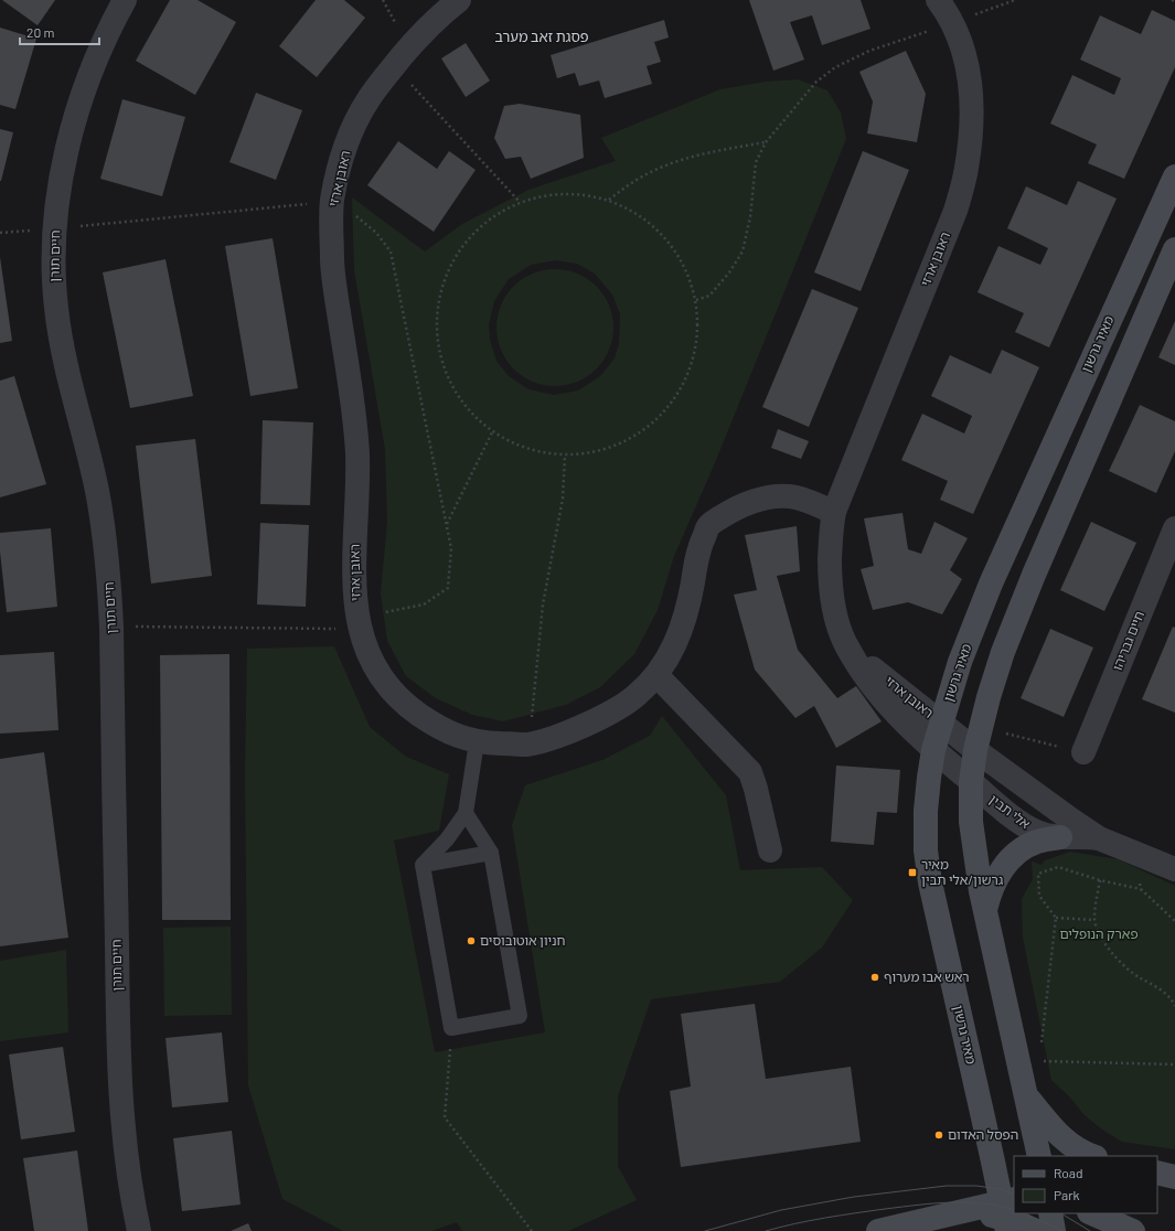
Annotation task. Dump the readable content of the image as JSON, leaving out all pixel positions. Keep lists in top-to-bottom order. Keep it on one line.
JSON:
{"streets":{"street":["ראובן ארזי","חיים תורן","מאיר גרשון","חיים גבריהו","אלי תבין"]},"crossings":[["ראובן ארזי","מאיר גרשון"],["ראובן ארזי","אלי תבין"],["מאיר גרשון","אלי תבין"]],"districts":["פסגת זאב מערב"],"parks":["פארק הנופלים"],"places":{"transit":["מאיר גרשון/אלי תבין"],"other":["חניון אוטובוסים","ראש אבו מערוף","הפסל האדום"]},"legend":["Road","Park"],"scale_bar":"20 m"}
